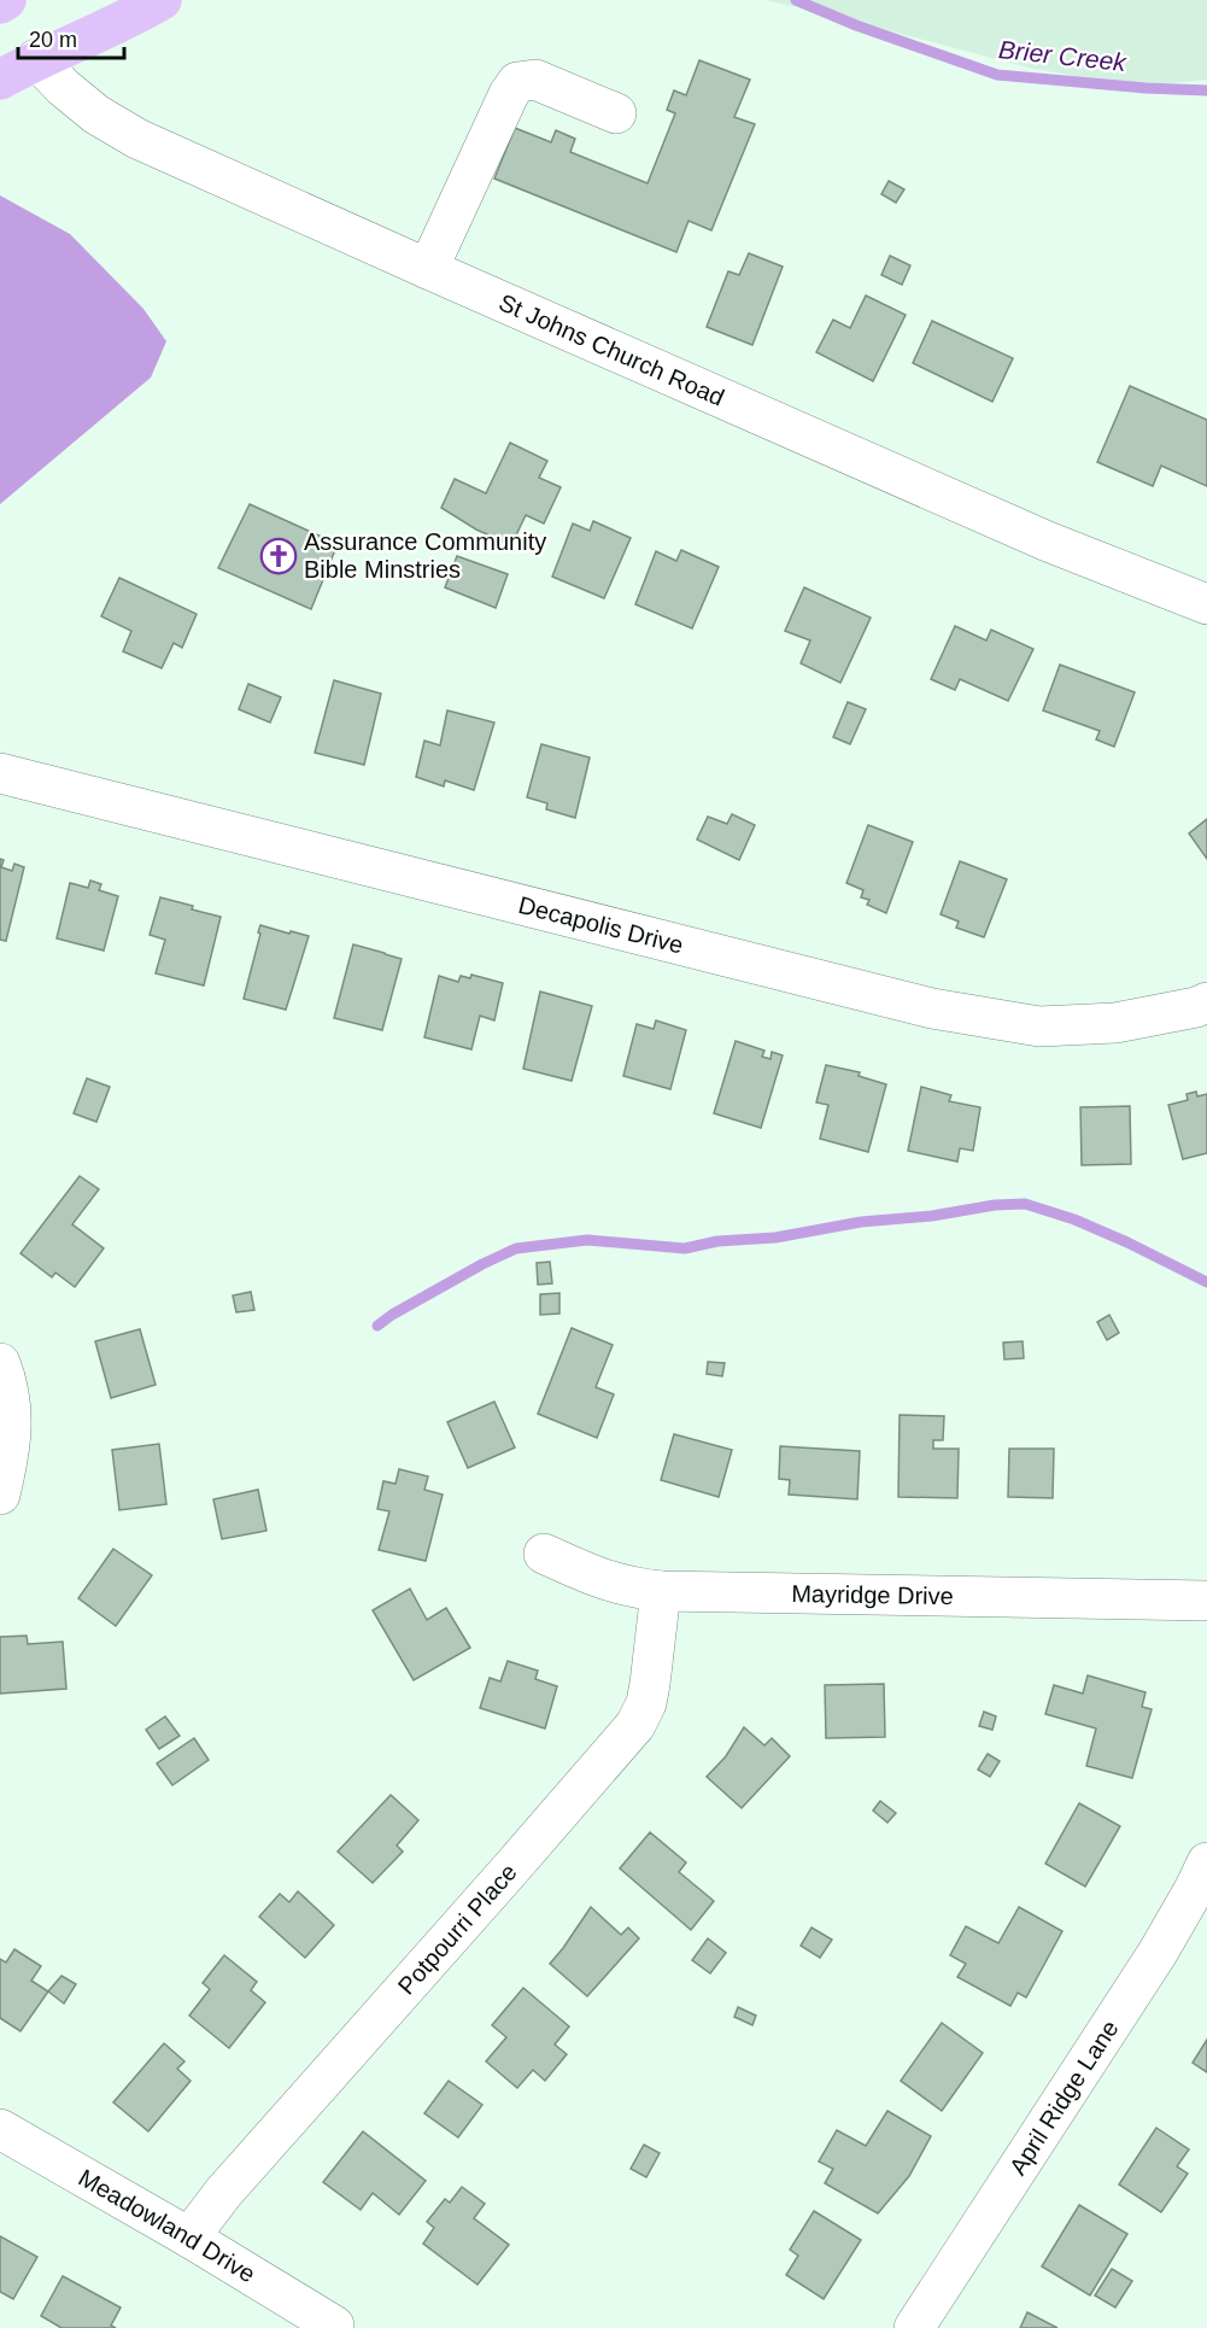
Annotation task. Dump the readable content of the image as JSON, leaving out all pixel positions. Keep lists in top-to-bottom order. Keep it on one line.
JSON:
{"streets":{"street":["St Johns Church Road","Decapolis Drive","Mayridge Drive","Potpourri Place","April Ridge Lane","Meadowland Drive"]},"crossings":[["Mayridge Drive","Potpourri Place"],["Potpourri Place","Meadowland Drive"]],"water":["Brier Creek"],"places":{"church":["Assurance Community Bible Minstries"]},"scale_bar":"20 m"}
